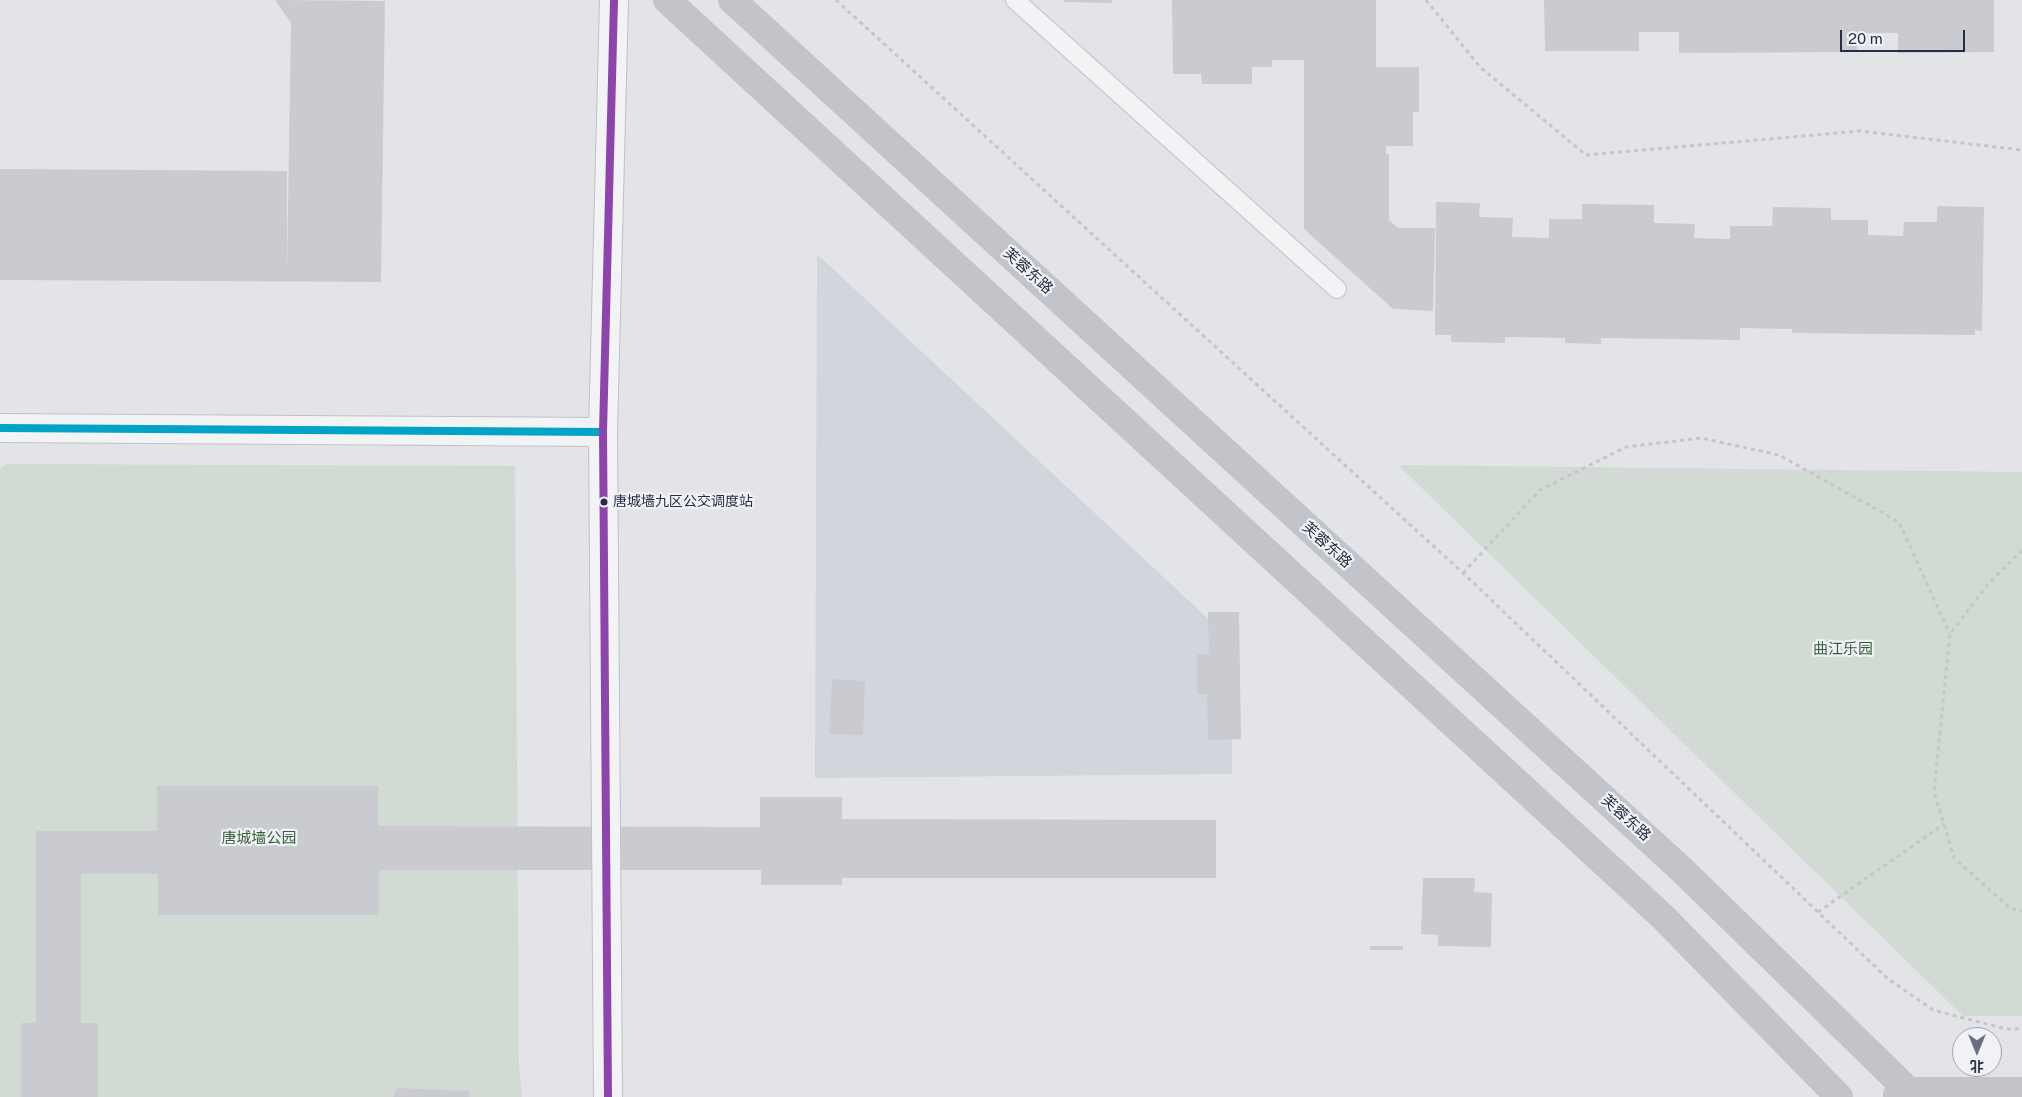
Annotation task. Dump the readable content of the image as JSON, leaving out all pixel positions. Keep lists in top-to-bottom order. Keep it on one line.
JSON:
{"streets":{"main road":["芙蓉东路"]},"parks":["曲江乐园","唐城墙公园"],"places":["唐城墙九区公交调度站"],"scale_bar":"20 m","north":"bottom"}
